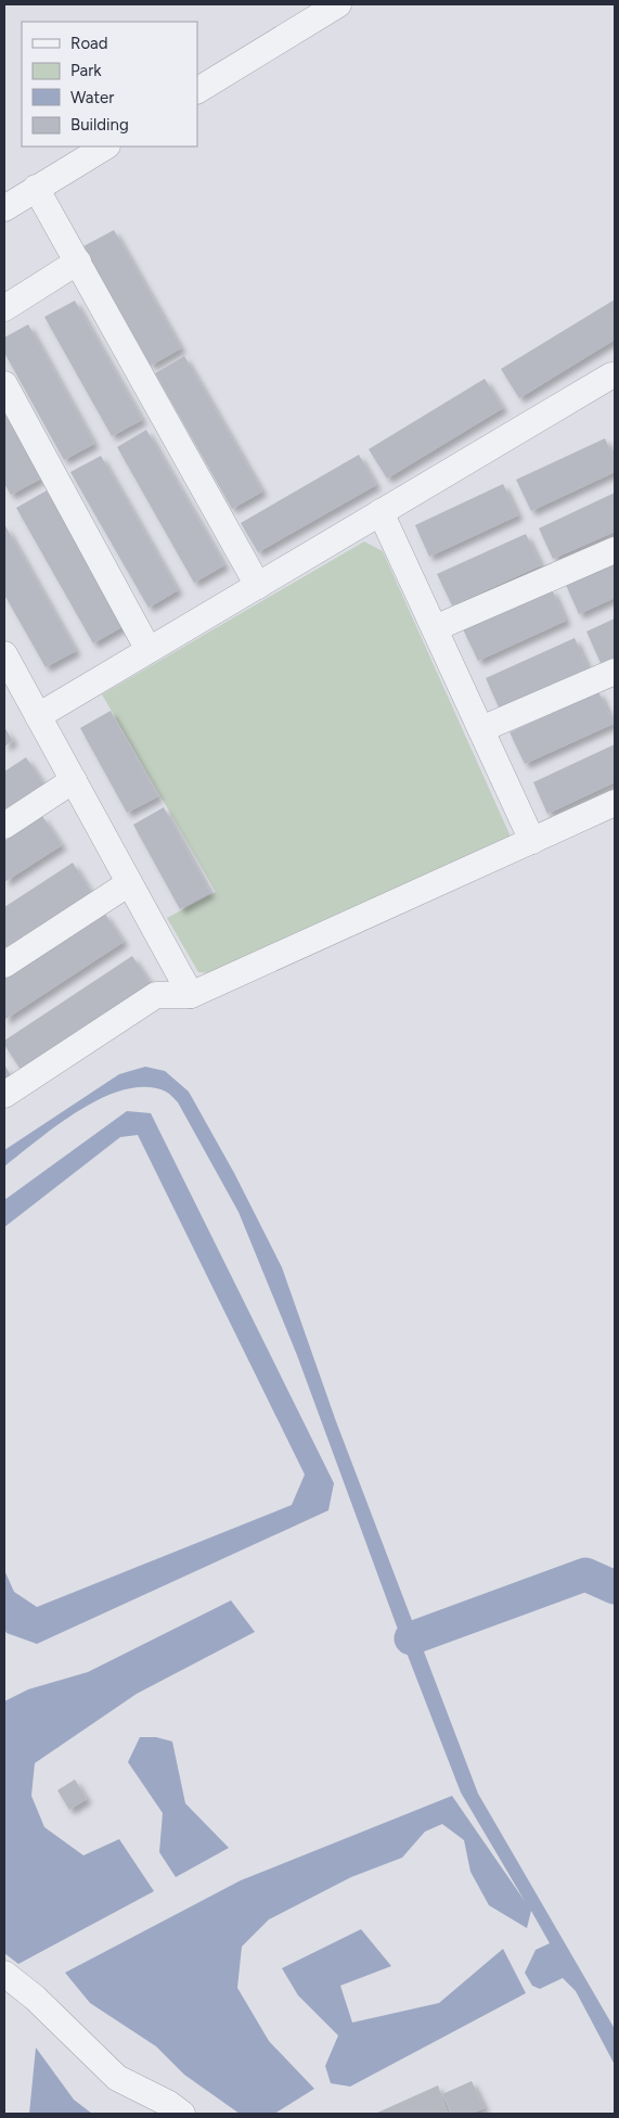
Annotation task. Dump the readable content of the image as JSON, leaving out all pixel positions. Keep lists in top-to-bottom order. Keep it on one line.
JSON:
{"legend":["Road","Park","Water","Building"]}
